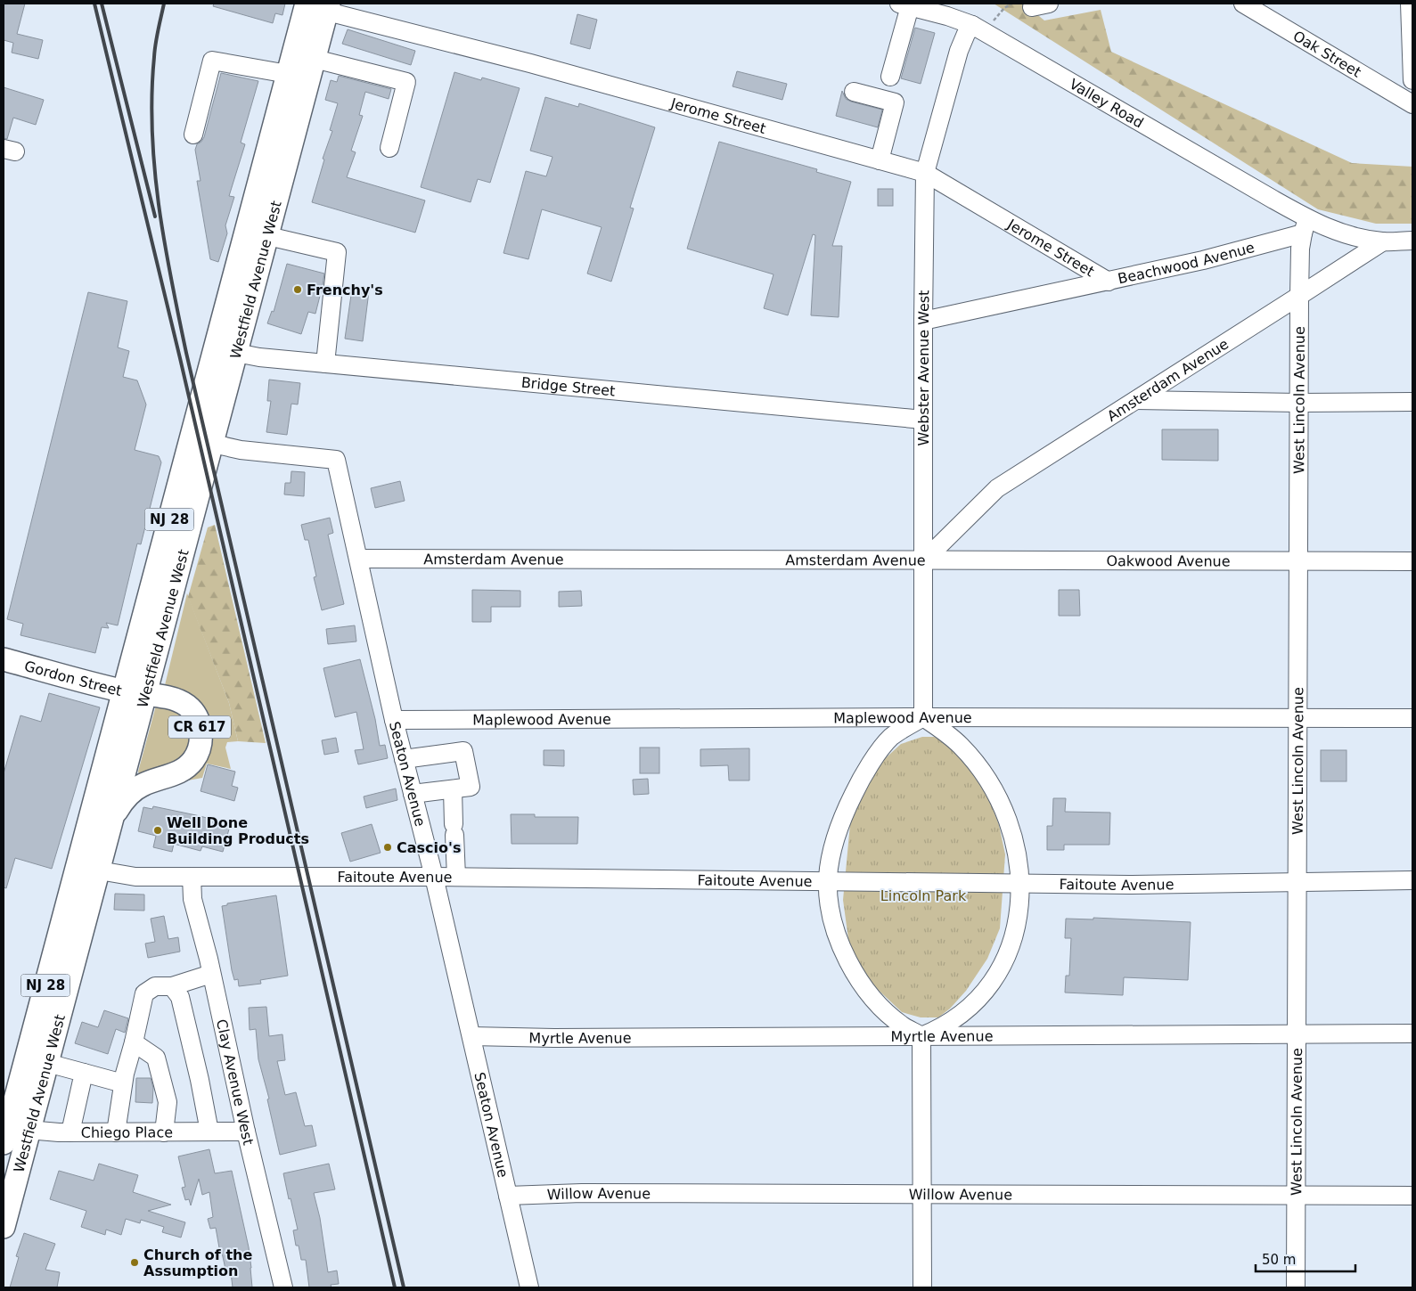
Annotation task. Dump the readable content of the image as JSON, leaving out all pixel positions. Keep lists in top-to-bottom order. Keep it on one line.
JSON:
{"streets":{"main road":["Westfield Avenue West","NJ 28","Gordon Street","CR 617"],"street":["Oak Street","Valley Road","Jerome Street","Beachwood Avenue","Webster Avenue West","Amsterdam Avenue","Bridge Street","West Lincoln Avenue","Oakwood Avenue","Maplewood Avenue","Seaton Avenue","Faitoute Avenue","Myrtle Avenue","Clay Avenue West","Chiego Place","Willow Avenue"]},"crossings":[["Valley Road","Beachwood Avenue"],["Valley Road","Webster Avenue West"],["Valley Road","West Lincoln Avenue"],["Jerome Street","Beachwood Avenue"],["Jerome Street","Westfield Avenue West"],["Jerome Street","Webster Avenue West"],["Beachwood Avenue","Webster Avenue West"],["Beachwood Avenue","West Lincoln Avenue"],["Westfield Avenue West","Bridge Street"],["Westfield Avenue West","Gordon Street"],["Westfield Avenue West","CR 617"],["Westfield Avenue West","Seaton Avenue"],["Westfield Avenue West","Faitoute Avenue"],["Westfield Avenue West","Chiego Place"],["Webster Avenue West","Amsterdam Avenue"],["Webster Avenue West","Bridge Street"],["Webster Avenue West","Oakwood Avenue"],["Webster Avenue West","Maplewood Avenue"],["Amsterdam Avenue","West Lincoln Avenue"],["Amsterdam Avenue","Oakwood Avenue"],["Amsterdam Avenue","Seaton Avenue"],["West Lincoln Avenue","Oakwood Avenue"],["West Lincoln Avenue","Maplewood Avenue"],["West Lincoln Avenue","Faitoute Avenue"],["West Lincoln Avenue","Myrtle Avenue"],["West Lincoln Avenue","Willow Avenue"],["Gordon Street","CR 617"],["Maplewood Avenue","Seaton Avenue"],["Seaton Avenue","Faitoute Avenue"],["Seaton Avenue","Myrtle Avenue"],["Seaton Avenue","Willow Avenue"],["Faitoute Avenue","Clay Avenue West"],["Clay Avenue West","Chiego Place"]],"parks":["Lincoln Park"],"places":["Frenchy's","Well Done Building Products","Cascio's","Church of the Assumption"],"scale_bar":"50 m"}
